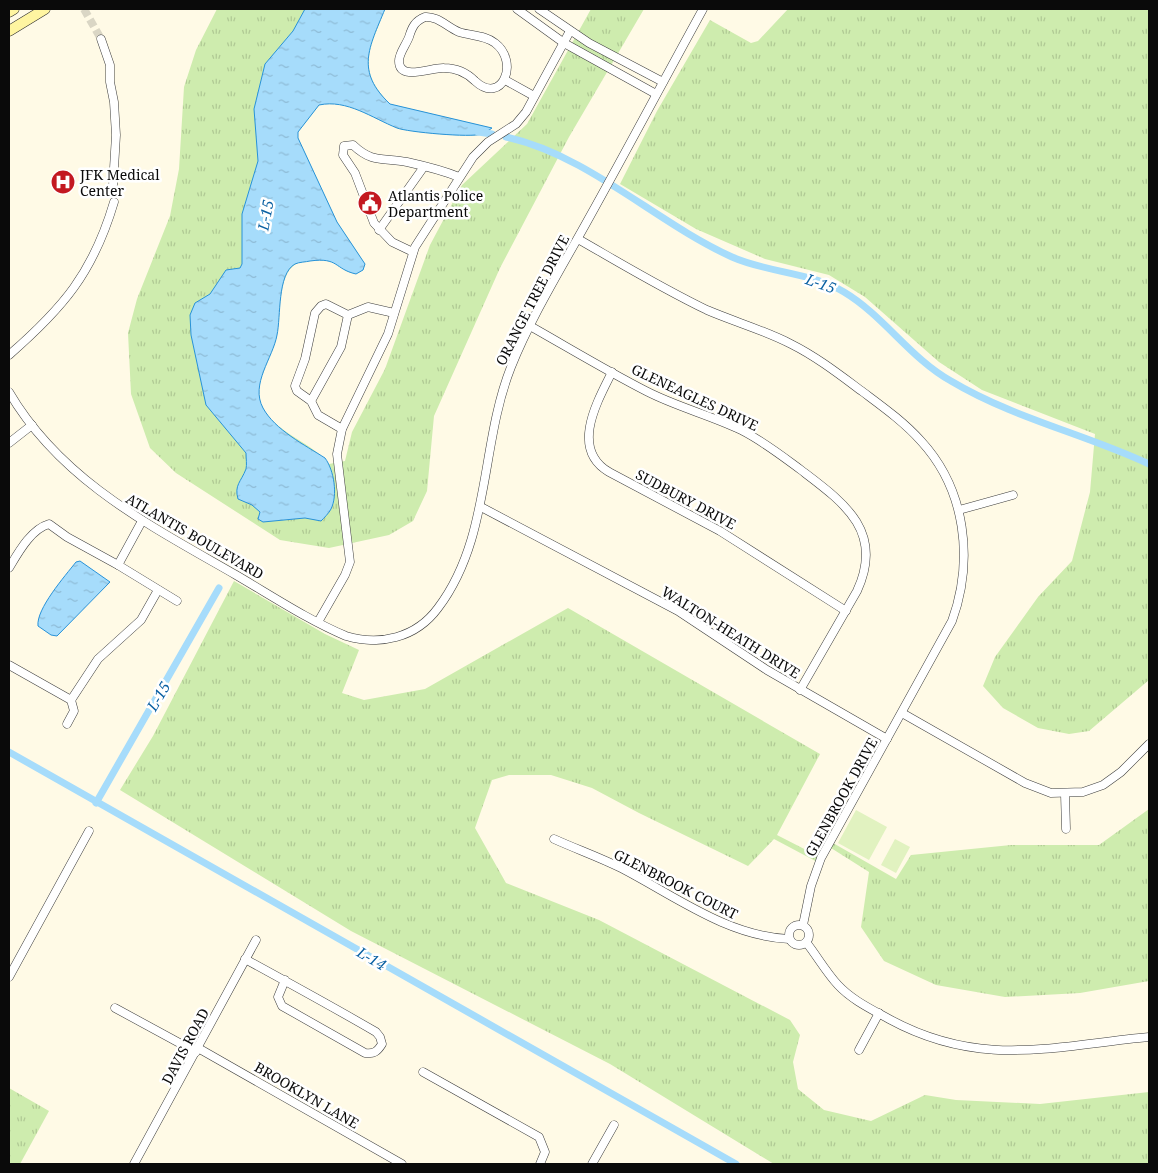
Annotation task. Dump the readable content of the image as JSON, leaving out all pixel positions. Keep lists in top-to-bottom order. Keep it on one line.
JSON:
{"streets":{"street":["ORANGE TREE DRIVE","GLENEAGLES DRIVE","SUDBURY DRIVE","ATLANTIS BOULEVARD","WALTON-HEATH DRIVE","GLENBROOK DRIVE","GLENBROOK COURT","DAVIS ROAD","BROOKLYN LANE"]},"crossings":[["ORANGE TREE DRIVE","GLENEAGLES DRIVE"],["ORANGE TREE DRIVE","ATLANTIS BOULEVARD"],["ORANGE TREE DRIVE","WALTON-HEATH DRIVE"],["ORANGE TREE DRIVE","GLENBROOK DRIVE"],["GLENEAGLES DRIVE","SUDBURY DRIVE"],["GLENEAGLES DRIVE","WALTON-HEATH DRIVE"],["WALTON-HEATH DRIVE","GLENBROOK DRIVE"],["GLENBROOK DRIVE","GLENBROOK COURT"],["DAVIS ROAD","BROOKLYN LANE"]],"water":["L-15","L-14"],"places":{"hospital":["JFK Medical Center"],"public building":["Atlantis Police Department"]}}
